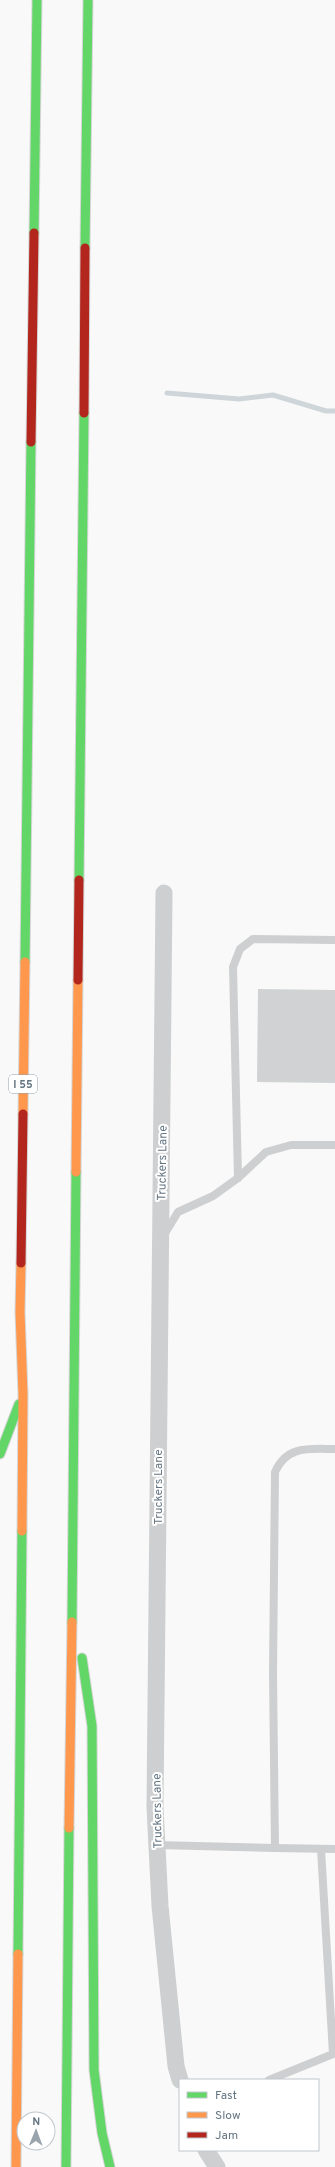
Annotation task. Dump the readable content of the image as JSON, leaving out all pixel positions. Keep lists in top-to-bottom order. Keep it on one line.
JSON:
{"streets":{"highway":["I 55"],"street":["Truckers Lane"]},"legend":["Fast","Slow","Jam"],"north":"top"}
